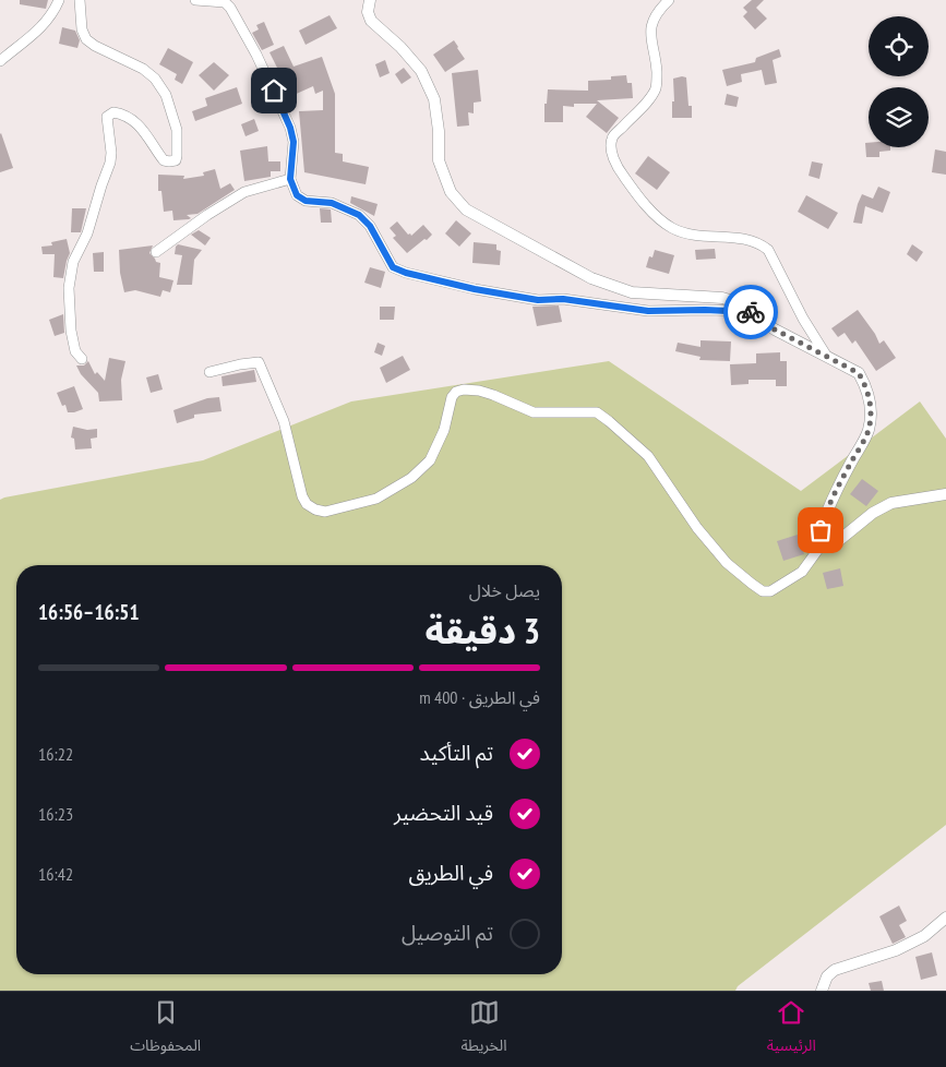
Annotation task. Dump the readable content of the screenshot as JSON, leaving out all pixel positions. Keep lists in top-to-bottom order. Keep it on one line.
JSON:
{"page":{"heading":["3 دقيقة","يصل خلال","16:51–16:56"],"bar":"في الطريق · 400 m","list":[["تم التأكيد","16:22"],["قيد التحضير","16:23"],["في الطريق","16:42"],"تم التوصيل"],"tabs":["الرئيسية","الخريطة","المحفوظات"]}}
